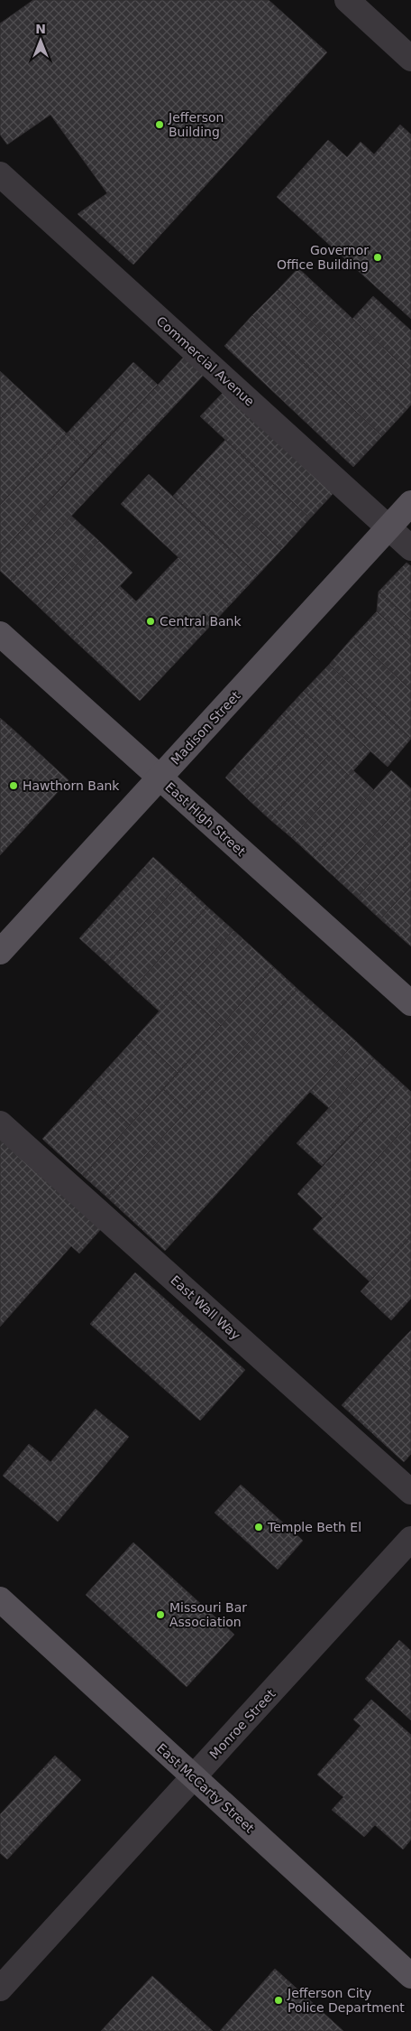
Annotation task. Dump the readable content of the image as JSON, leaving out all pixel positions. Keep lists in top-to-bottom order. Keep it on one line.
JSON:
{"streets":{"main road":["Madison Street","East High Street","East McCarty Street"],"street":["Commercial Avenue","East Wall Way","Monroe Street"]},"crossings":[["Commercial Avenue","Madison Street"],["Madison Street","East High Street"],["Monroe Street","East McCarty Street"]],"places":["Jefferson Building","Governor Office Building","Central Bank","Hawthorn Bank","Temple Beth El","Missouri Bar Association","Jefferson City Police Department"],"north":"top"}
